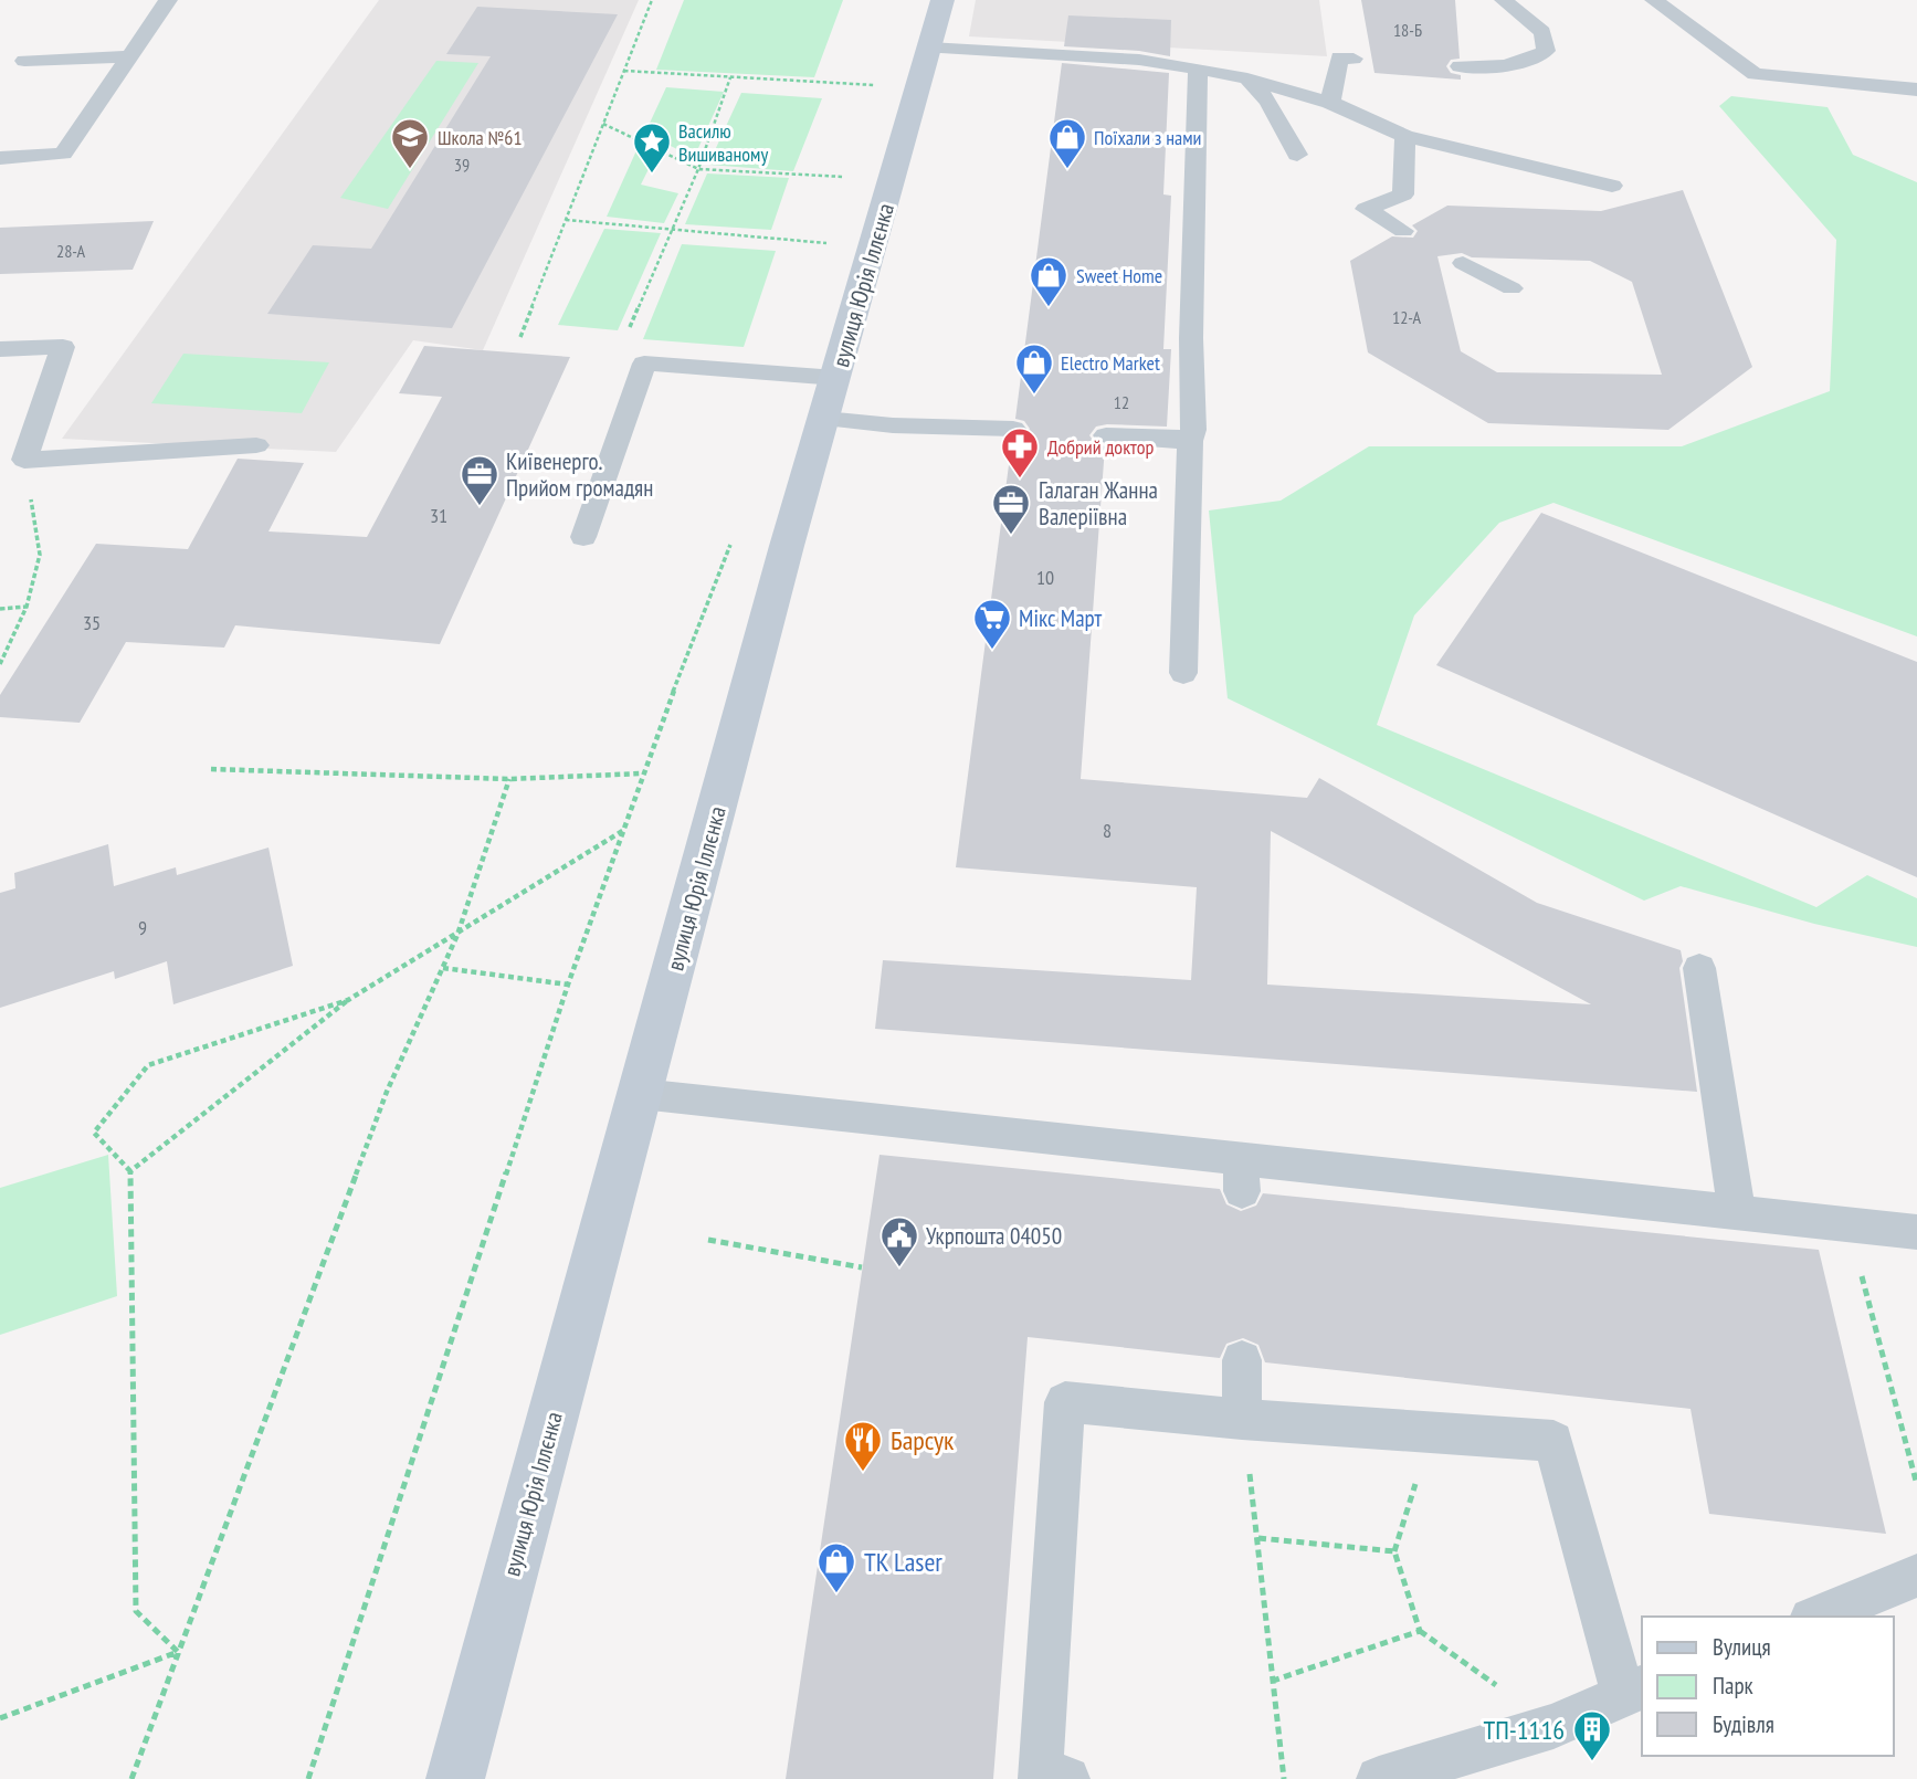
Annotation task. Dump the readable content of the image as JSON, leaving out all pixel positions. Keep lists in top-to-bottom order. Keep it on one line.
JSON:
{"streets":{"main road":["вулиця Юрія Іллєнка"]},"places":{"school or university":["Школа №61"],"shop":["Поїхали з нами","Sweet Home","Electro Market","TK Laser"],"place":["Василю Вишиваному"],"pharmacy":["Добрий доктор"],"office":["Київенерго. Прийом громадян","Галаган Жанна Валеріївна"],"supermarket":["Мікс Март"],"public building":["Укрпошта 04050"],"restaurant":["Барсук"],"building":["ТП-1116"]},"house_numbers":["18-Б","39","28-А","12-А","12","31","10","35","8","9"],"legend":["Вулиця","Парк","Будівля"]}
